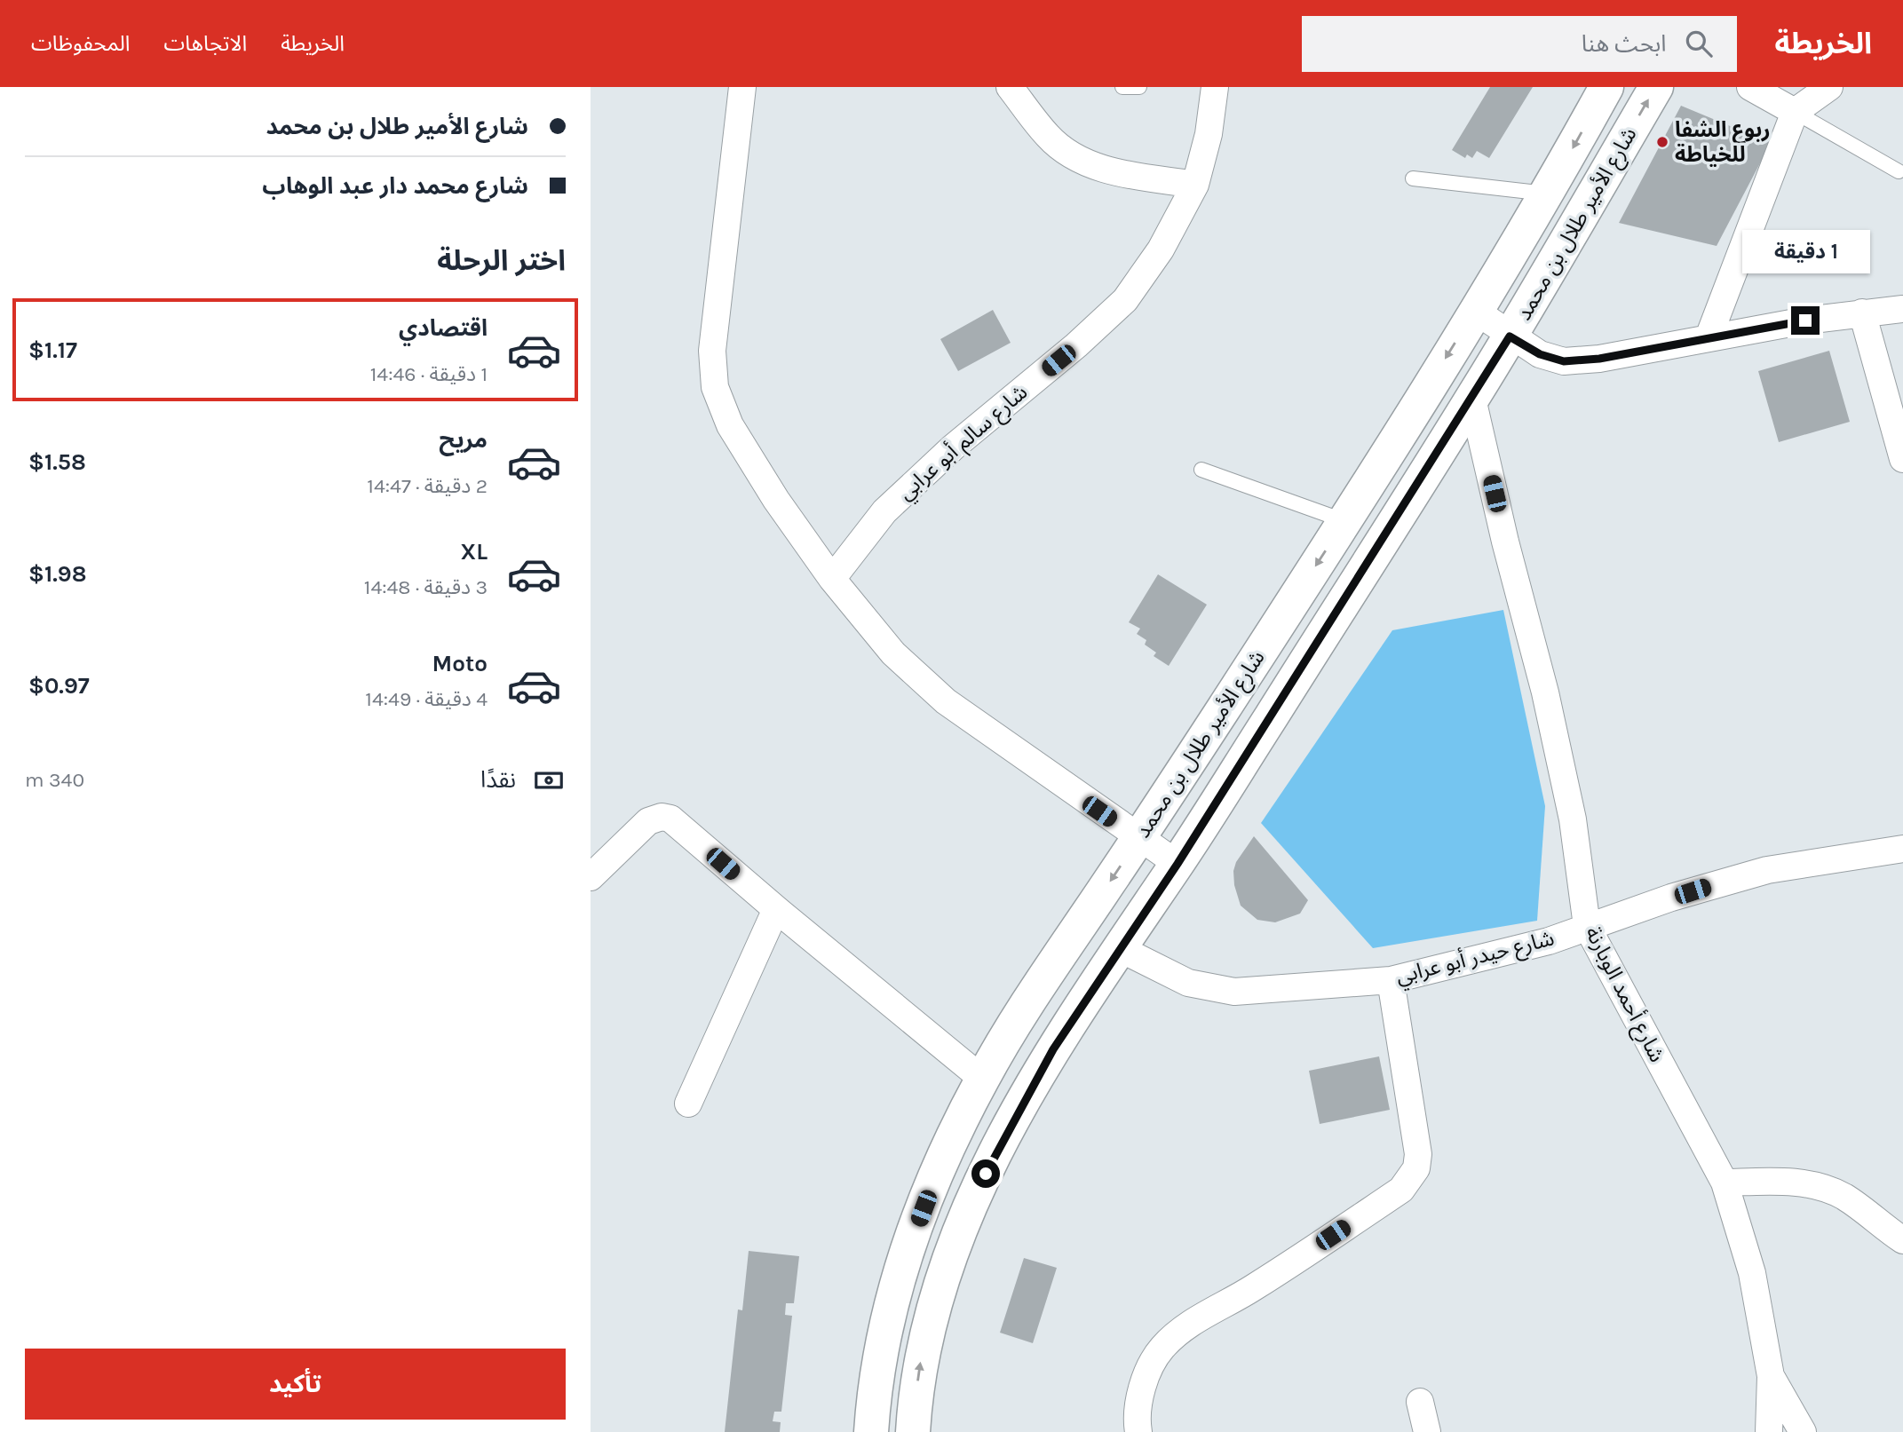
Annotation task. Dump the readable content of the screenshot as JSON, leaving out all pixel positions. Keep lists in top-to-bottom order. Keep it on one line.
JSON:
{"streets":{"street":["شارع الأمير طلال بن محمد","شارع سالم أبو عرابي","شارع حيدر أبو عرابي","شارع أحمد الوبارنة"]},"crossings":[["شارع الأمير طلال بن محمد","شارع حيدر أبو عرابي"],["شارع الأمير طلال بن محمد","شارع أحمد الوبارنة"],["شارع حيدر أبو عرابي","شارع أحمد الوبارنة"]],"places":["ربوع الشفا للخياطة"],"page":{"header":"الخريطة","search":"ابحث هنا","nav":["الخريطة","الاتجاهات","المحفوظات"],"banner":["شارع الأمير طلال بن محمد","شارع محمد دار عبد الوهاب"],"heading":"اختر الرحلة","bubble":"1 دقيقة","list":[{"name":"اقتصادي","note":"1 دقيقة · 14:46","value":"$1.17"},{"name":"مريح","note":"2 دقيقة · 14:47","value":"$1.58"},{"name":"XL","note":"3 دقيقة · 14:48","value":"$1.98"},{"name":"Moto","note":"4 دقيقة · 14:49","value":"$0.97"}],"pay":["نقدًا","340 m"],"buttons":"تأكيد"}}
